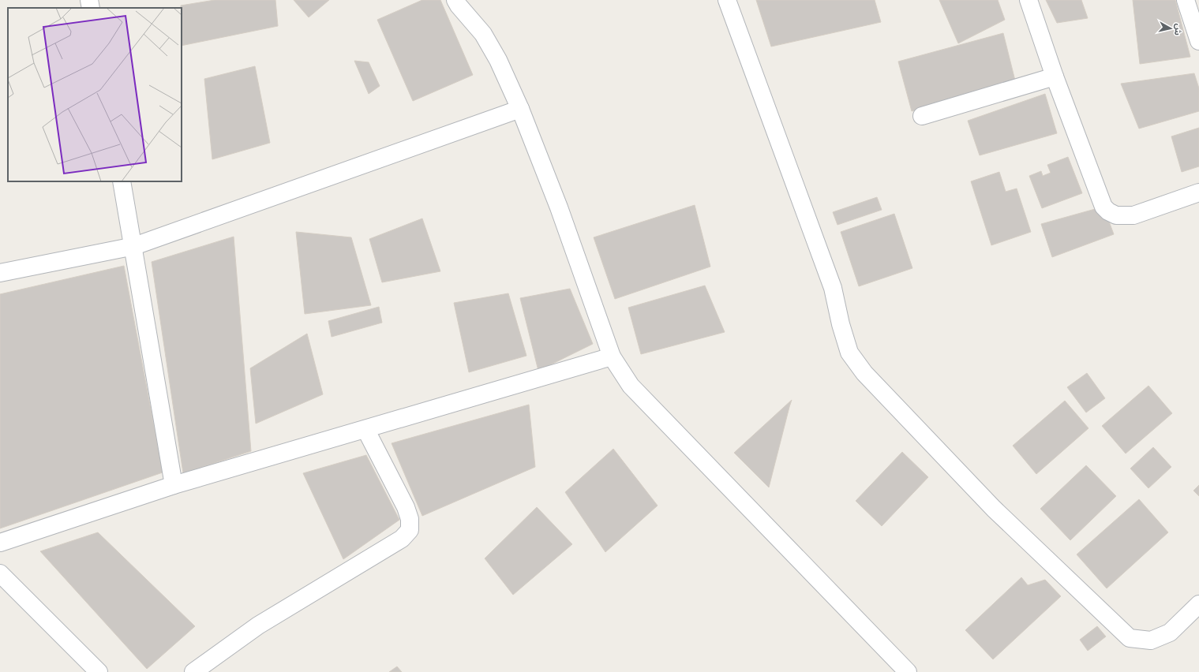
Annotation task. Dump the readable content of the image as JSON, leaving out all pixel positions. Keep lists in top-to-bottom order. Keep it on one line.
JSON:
{"north":"right"}
